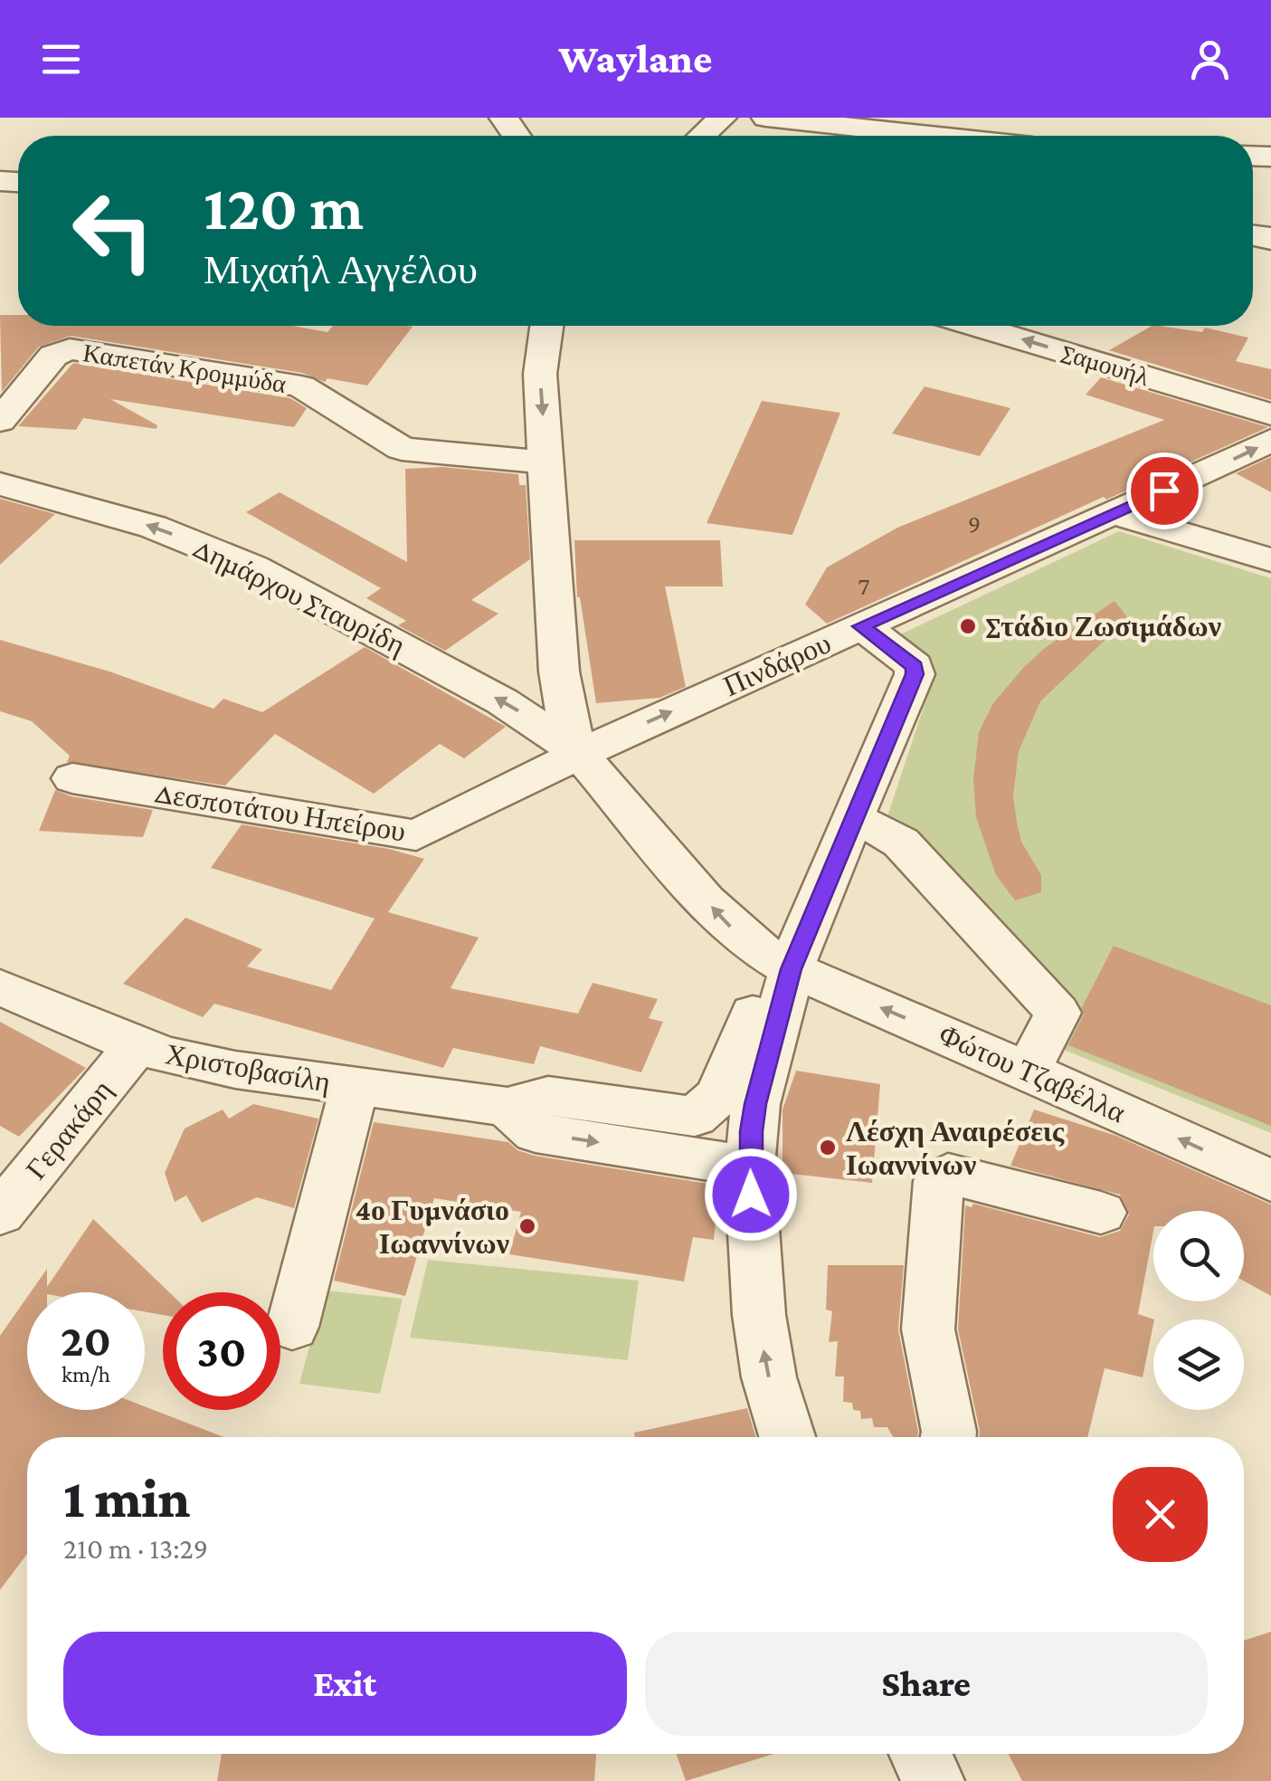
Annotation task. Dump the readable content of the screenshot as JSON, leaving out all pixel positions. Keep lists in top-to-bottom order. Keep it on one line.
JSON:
{"streets":{"street":["Σαμουήλ","Καπετάν Κρομμύδα","Δημάρχου Σταυρίδη","Πινδάρου","Δεσποτάτου Ηπείρου","Χριστοβασίλη","Φώτου Τζαβέλλα","Γερακάρη"]},"crossings":[["Δημάρχου Σταυρίδη","Πινδάρου"],["Δημάρχου Σταυρίδη","Δεσποτάτου Ηπείρου"],["Πινδάρου","Δεσποτάτου Ηπείρου"],["Χριστοβασίλη","Γερακάρη"]],"one_way":["Δημάρχου Σταυρίδη","Πινδάρου","Φώτου Τζαβέλλα"],"places":["Στάδιο Ζωσιμάδων","Λέσχη Αναιρέσεις Ιωαννίνων","4ο Γυμνάσιο Ιωαννίνων"],"house_numbers":["9","7"],"page":{"header":"Waylane","turn":["120 m","Μιχαήλ Αγγέλου"],"speed":"20 km/h","limit":"30","heading":["1 min","210 m · 13:29"],"buttons":["Exit","Share"]}}
